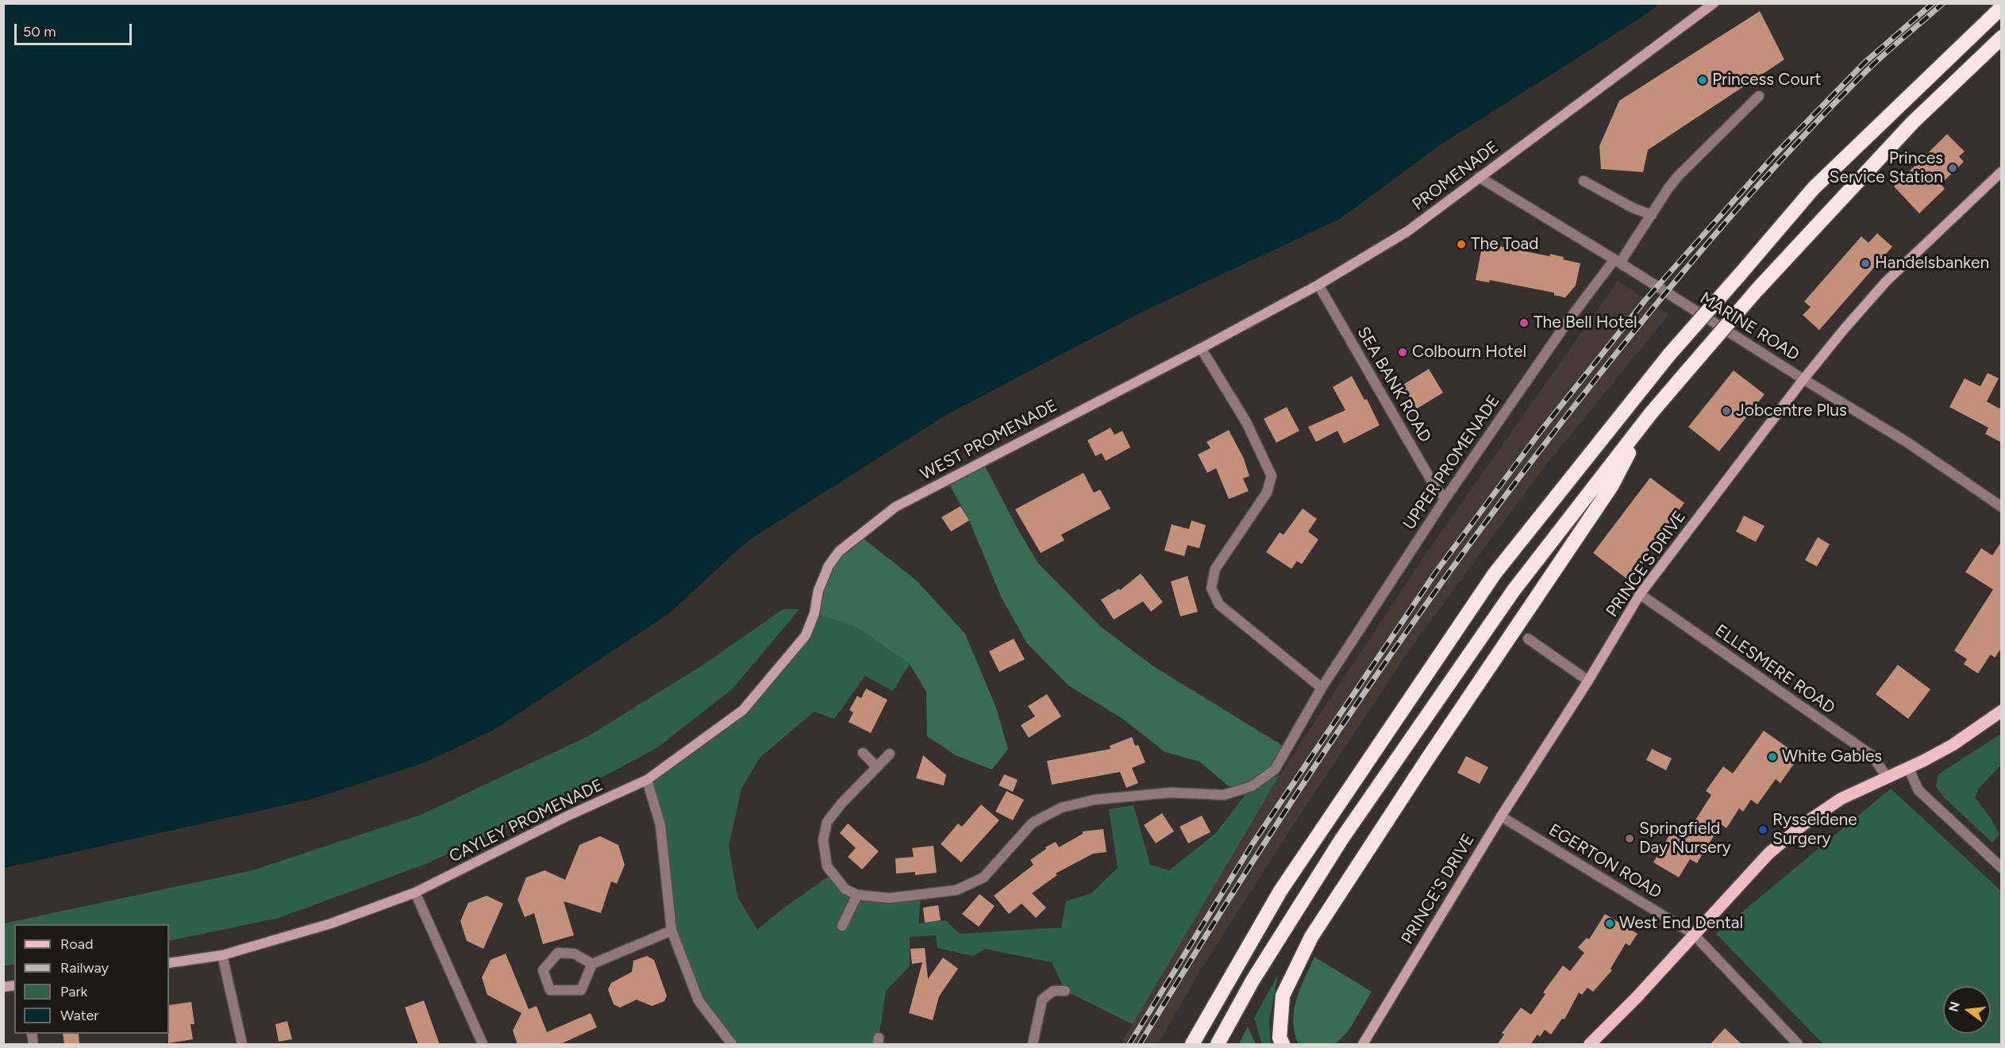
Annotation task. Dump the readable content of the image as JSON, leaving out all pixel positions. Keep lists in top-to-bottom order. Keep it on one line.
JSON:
{"streets":{"street":["PROMENADE","MARINE ROAD","SEA BANK ROAD","WEST PROMENADE","UPPER PROMENADE","PRINCE'S DRIVE","ELLESMERE ROAD","CAYLEY PROMENADE","EGERTON ROAD"]},"crossings":[["PROMENADE","MARINE ROAD"],["PROMENADE","SEA BANK ROAD"],["PROMENADE","WEST PROMENADE"],["MARINE ROAD","UPPER PROMENADE"],["MARINE ROAD","PRINCE'S DRIVE"],["SEA BANK ROAD","UPPER PROMENADE"],["WEST PROMENADE","CAYLEY PROMENADE"],["PRINCE'S DRIVE","ELLESMERE ROAD"],["PRINCE'S DRIVE","EGERTON ROAD"]],"places":["Princess Court","Princes Service Station","The Toad","Handelsbanken","The Bell Hotel","Colbourn Hotel","Jobcentre Plus","White Gables","Rysseldene Surgery","Springfield Day Nursery","West End Dental"],"legend":["Road","Railway","Park","Water"],"scale_bar":"50 m","north":"left"}
